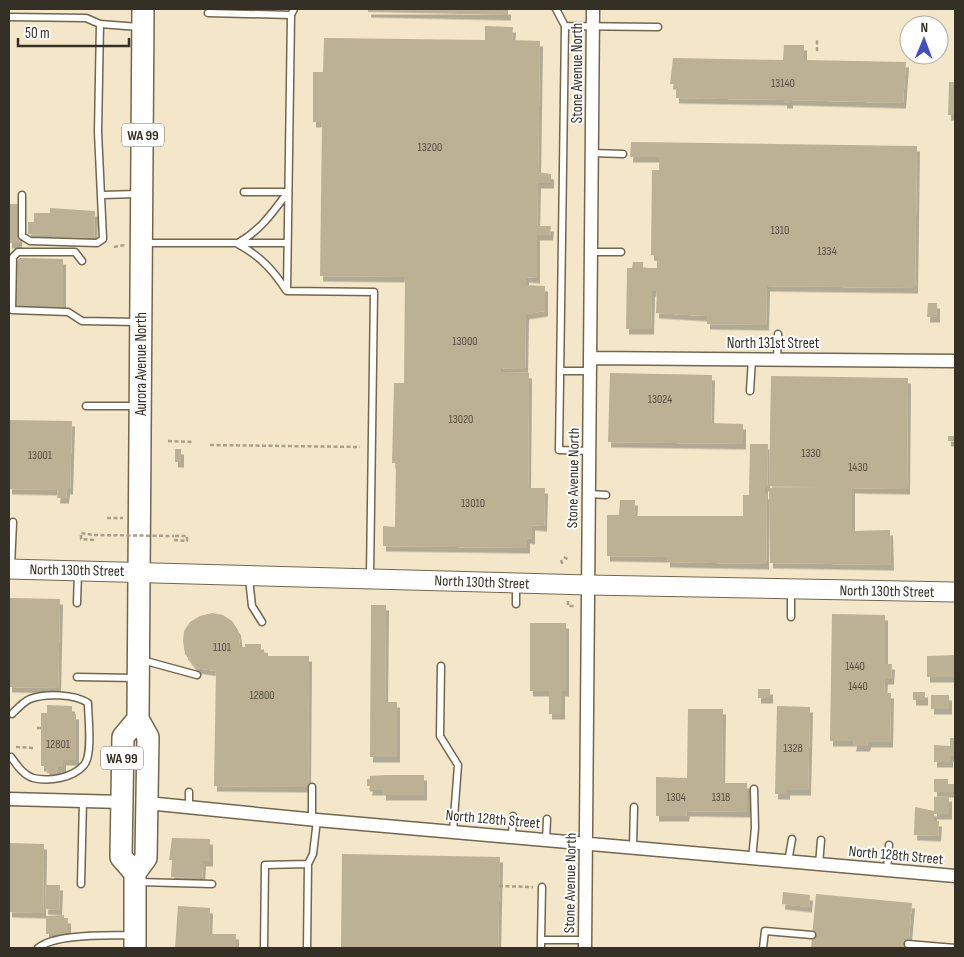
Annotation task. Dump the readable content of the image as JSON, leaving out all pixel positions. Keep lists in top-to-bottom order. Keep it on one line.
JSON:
{"streets":{"highway":["WA 99","Aurora Avenue North"],"main road":["North 130th Street"],"street":["Stone Avenue North","North 131st Street","North 128th Street"]},"crossings":[["Stone Avenue North","North 131st Street"],["Stone Avenue North","North 130th Street"],["Stone Avenue North","North 128th Street"],["WA 99","Aurora Avenue North"],["Aurora Avenue North","North 130th Street"],["Aurora Avenue North","North 128th Street"]],"house_numbers":["13140","13200","1310","1334","13000","13024","13020","1330","13001","1430","13010","1101","1440","1440","12800","12801","1328","1304","1318"],"scale_bar":"50 m","north":"top"}
